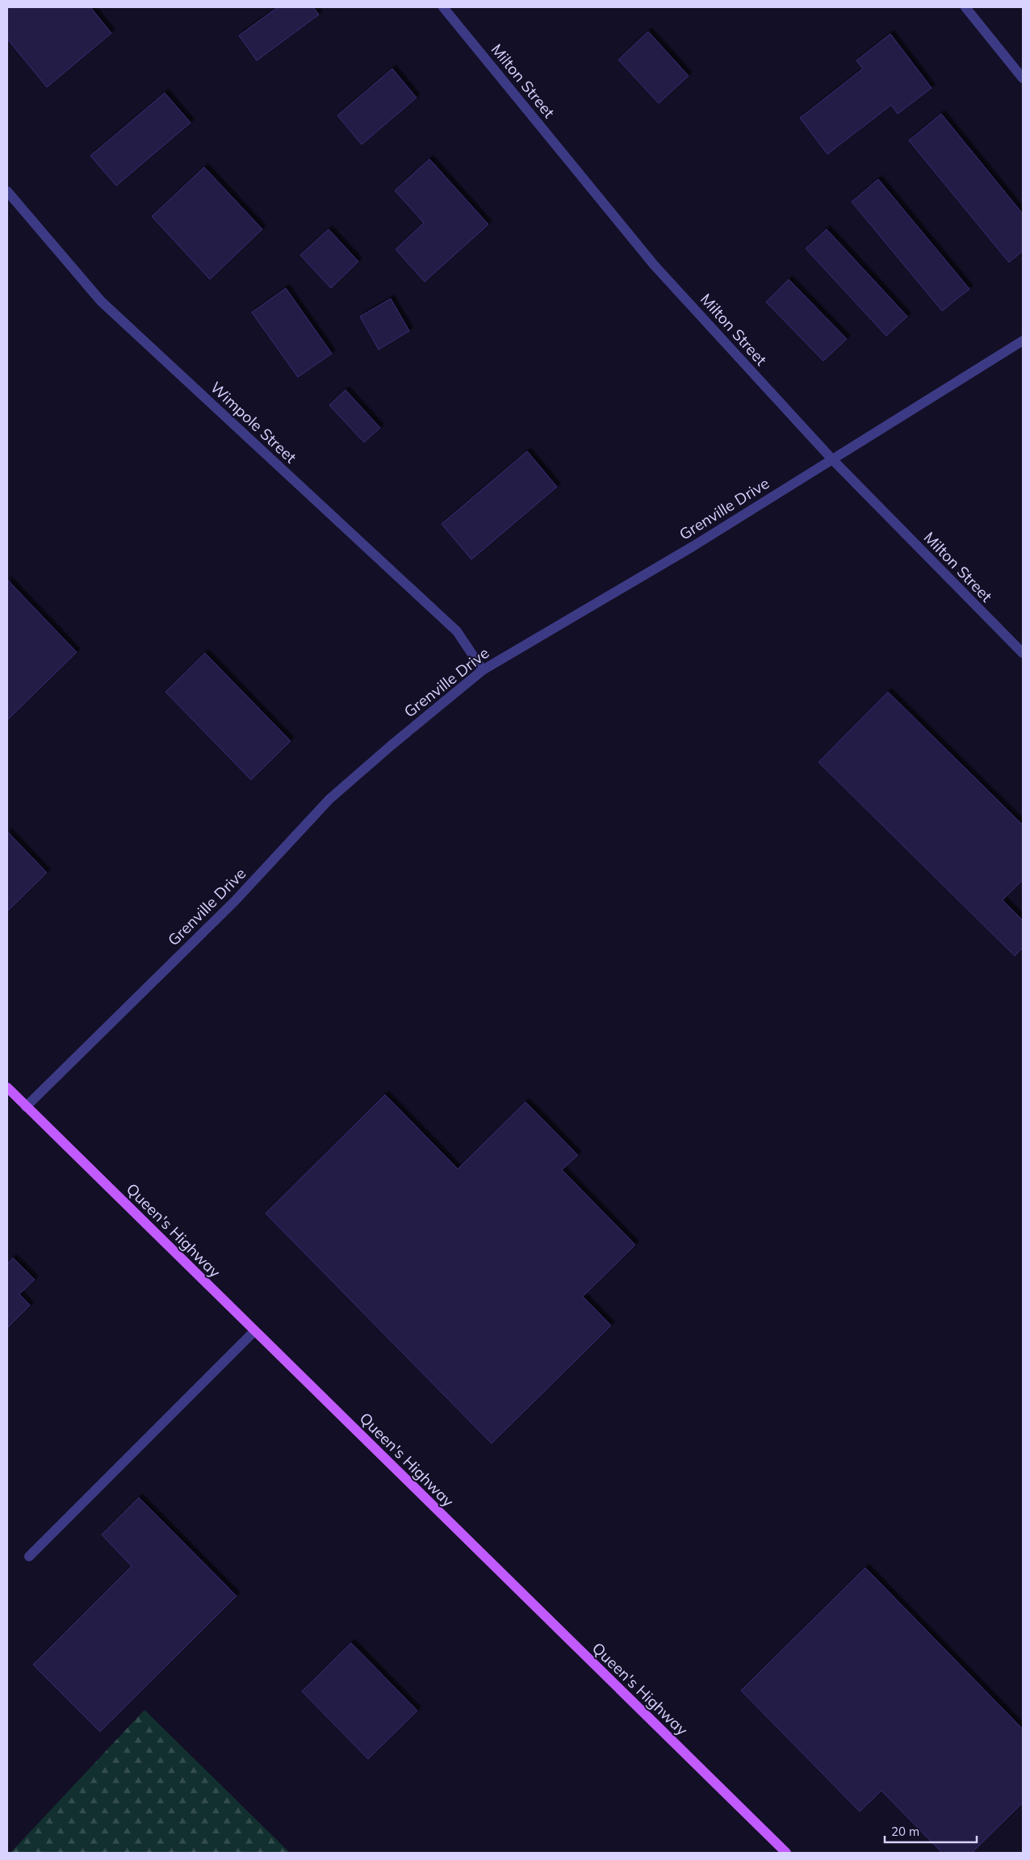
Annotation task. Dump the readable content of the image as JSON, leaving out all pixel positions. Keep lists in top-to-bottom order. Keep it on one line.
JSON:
{"streets":{"main road":["Queen's Highway"],"street":["Milton Street","Wimpole Street","Grenville Drive"]},"crossings":[["Milton Street","Grenville Drive"],["Wimpole Street","Grenville Drive"],["Grenville Drive","Queen's Highway"]],"scale_bar":"20 m"}
